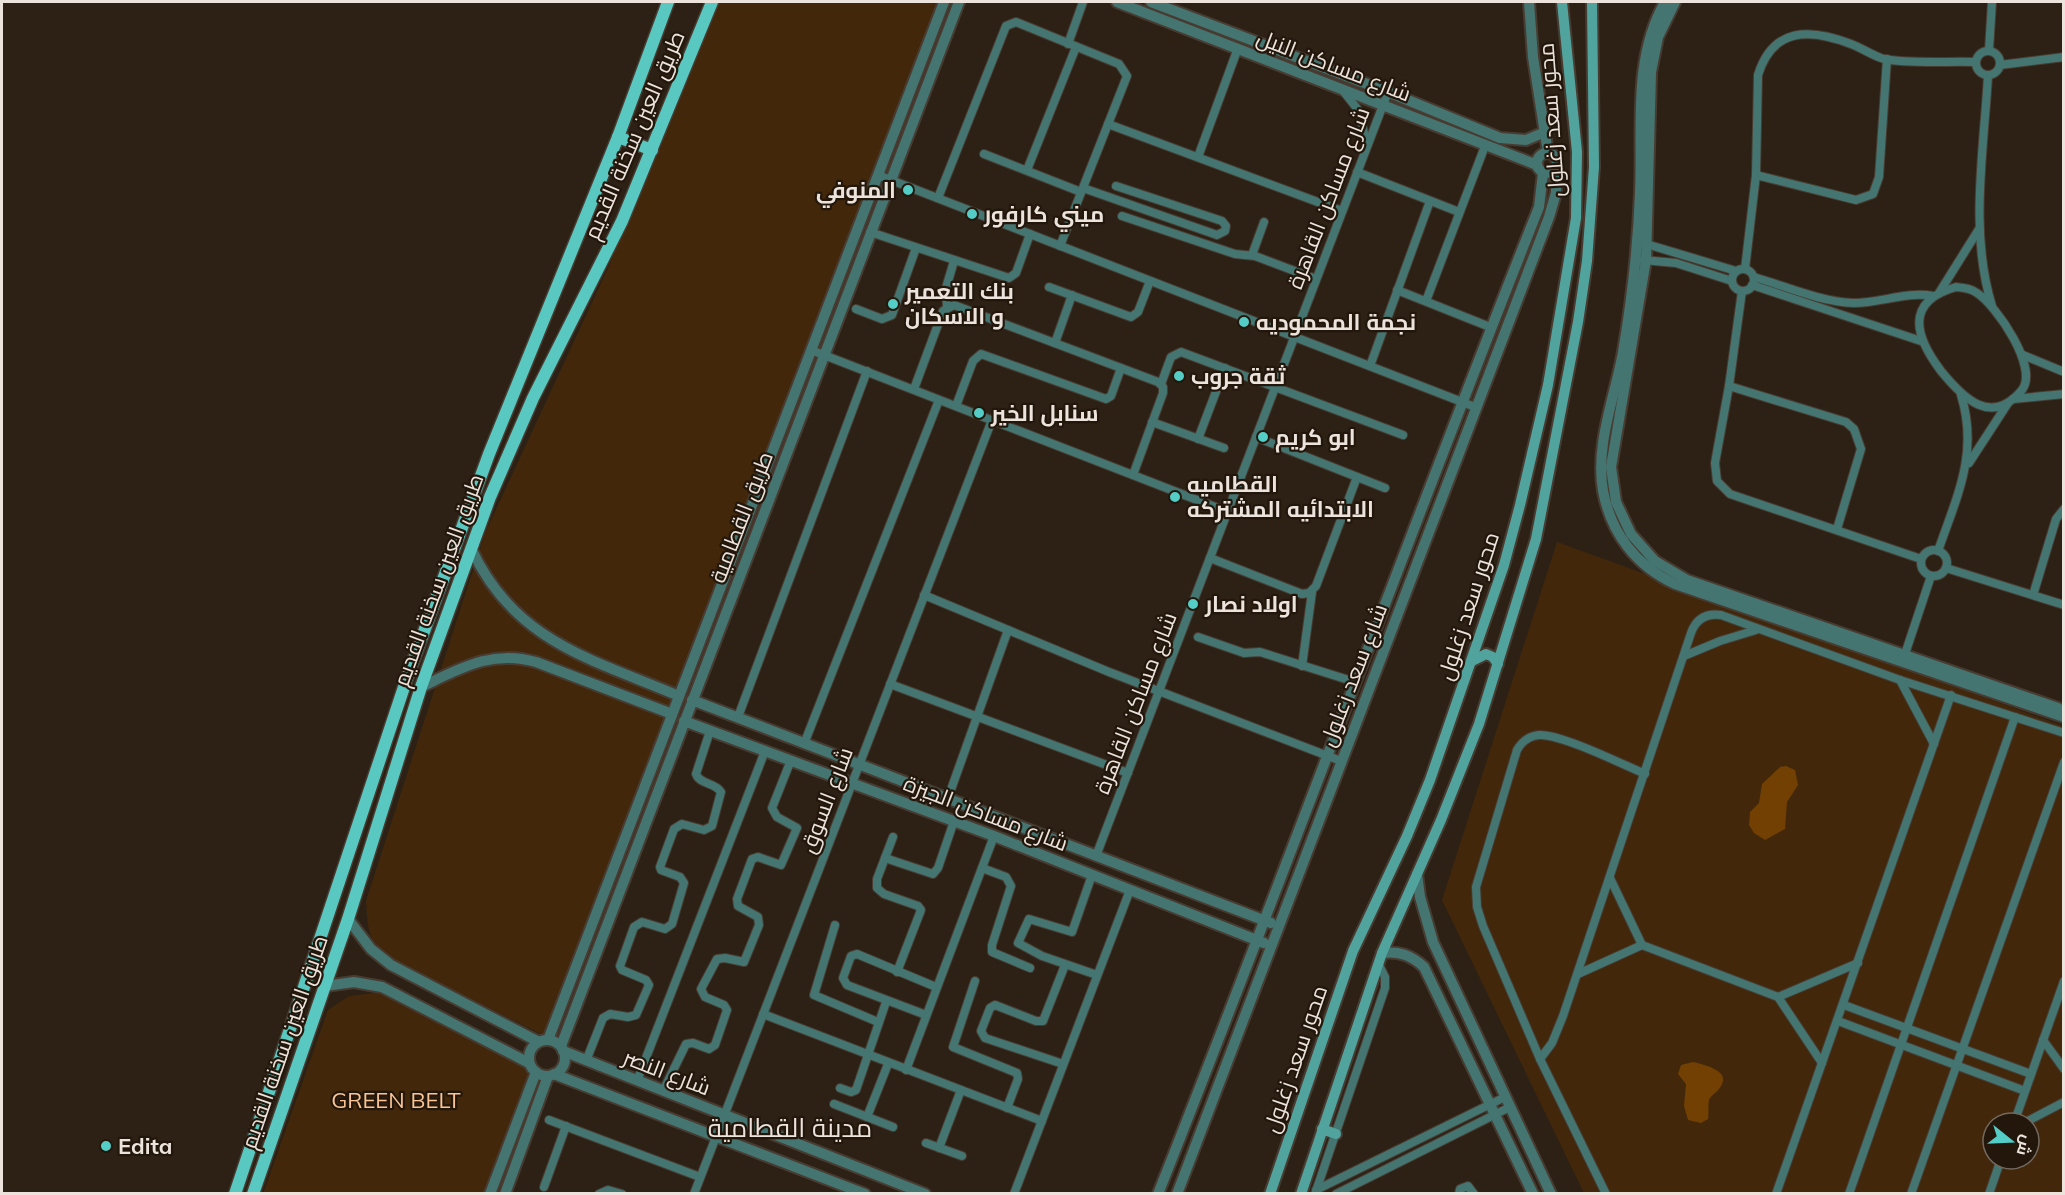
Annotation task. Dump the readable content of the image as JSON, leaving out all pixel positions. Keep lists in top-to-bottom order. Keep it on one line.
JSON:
{"streets":{"main road":["محور سعد زغلول","طريق العين سخنة القديم"],"street":["شارع مساكن النيل","شارع مساكن القاهرة","طريق القطامية","شارع سعد زغلول","شارع السوق","شارع مساكن الجيزة","شارع النصر"]},"crossings":[["شارع مساكن النيل","شارع مساكن القاهرة"],["شارع مساكن النيل","شارع سعد زغلول"],["شارع مساكن القاهرة","شارع مساكن الجيزة"],["طريق القطامية","شارع مساكن الجيزة"],["طريق القطامية","شارع النصر"],["شارع سعد زغلول","شارع مساكن الجيزة"],["شارع السوق","شارع مساكن الجيزة"],["شارع السوق","شارع النصر"]],"districts":["مدينة القطامية"],"parks":["GREEN BELT"],"places":["المنوفي","ميني كارفور","بنك التعمير و الاسكان","نجمة المحموديه","ثقة جروب","سنابل الخير","ابو كريم","القطاميه الابتدائيه المشتركه","اولاد نصار","Edita"],"north":"right"}
